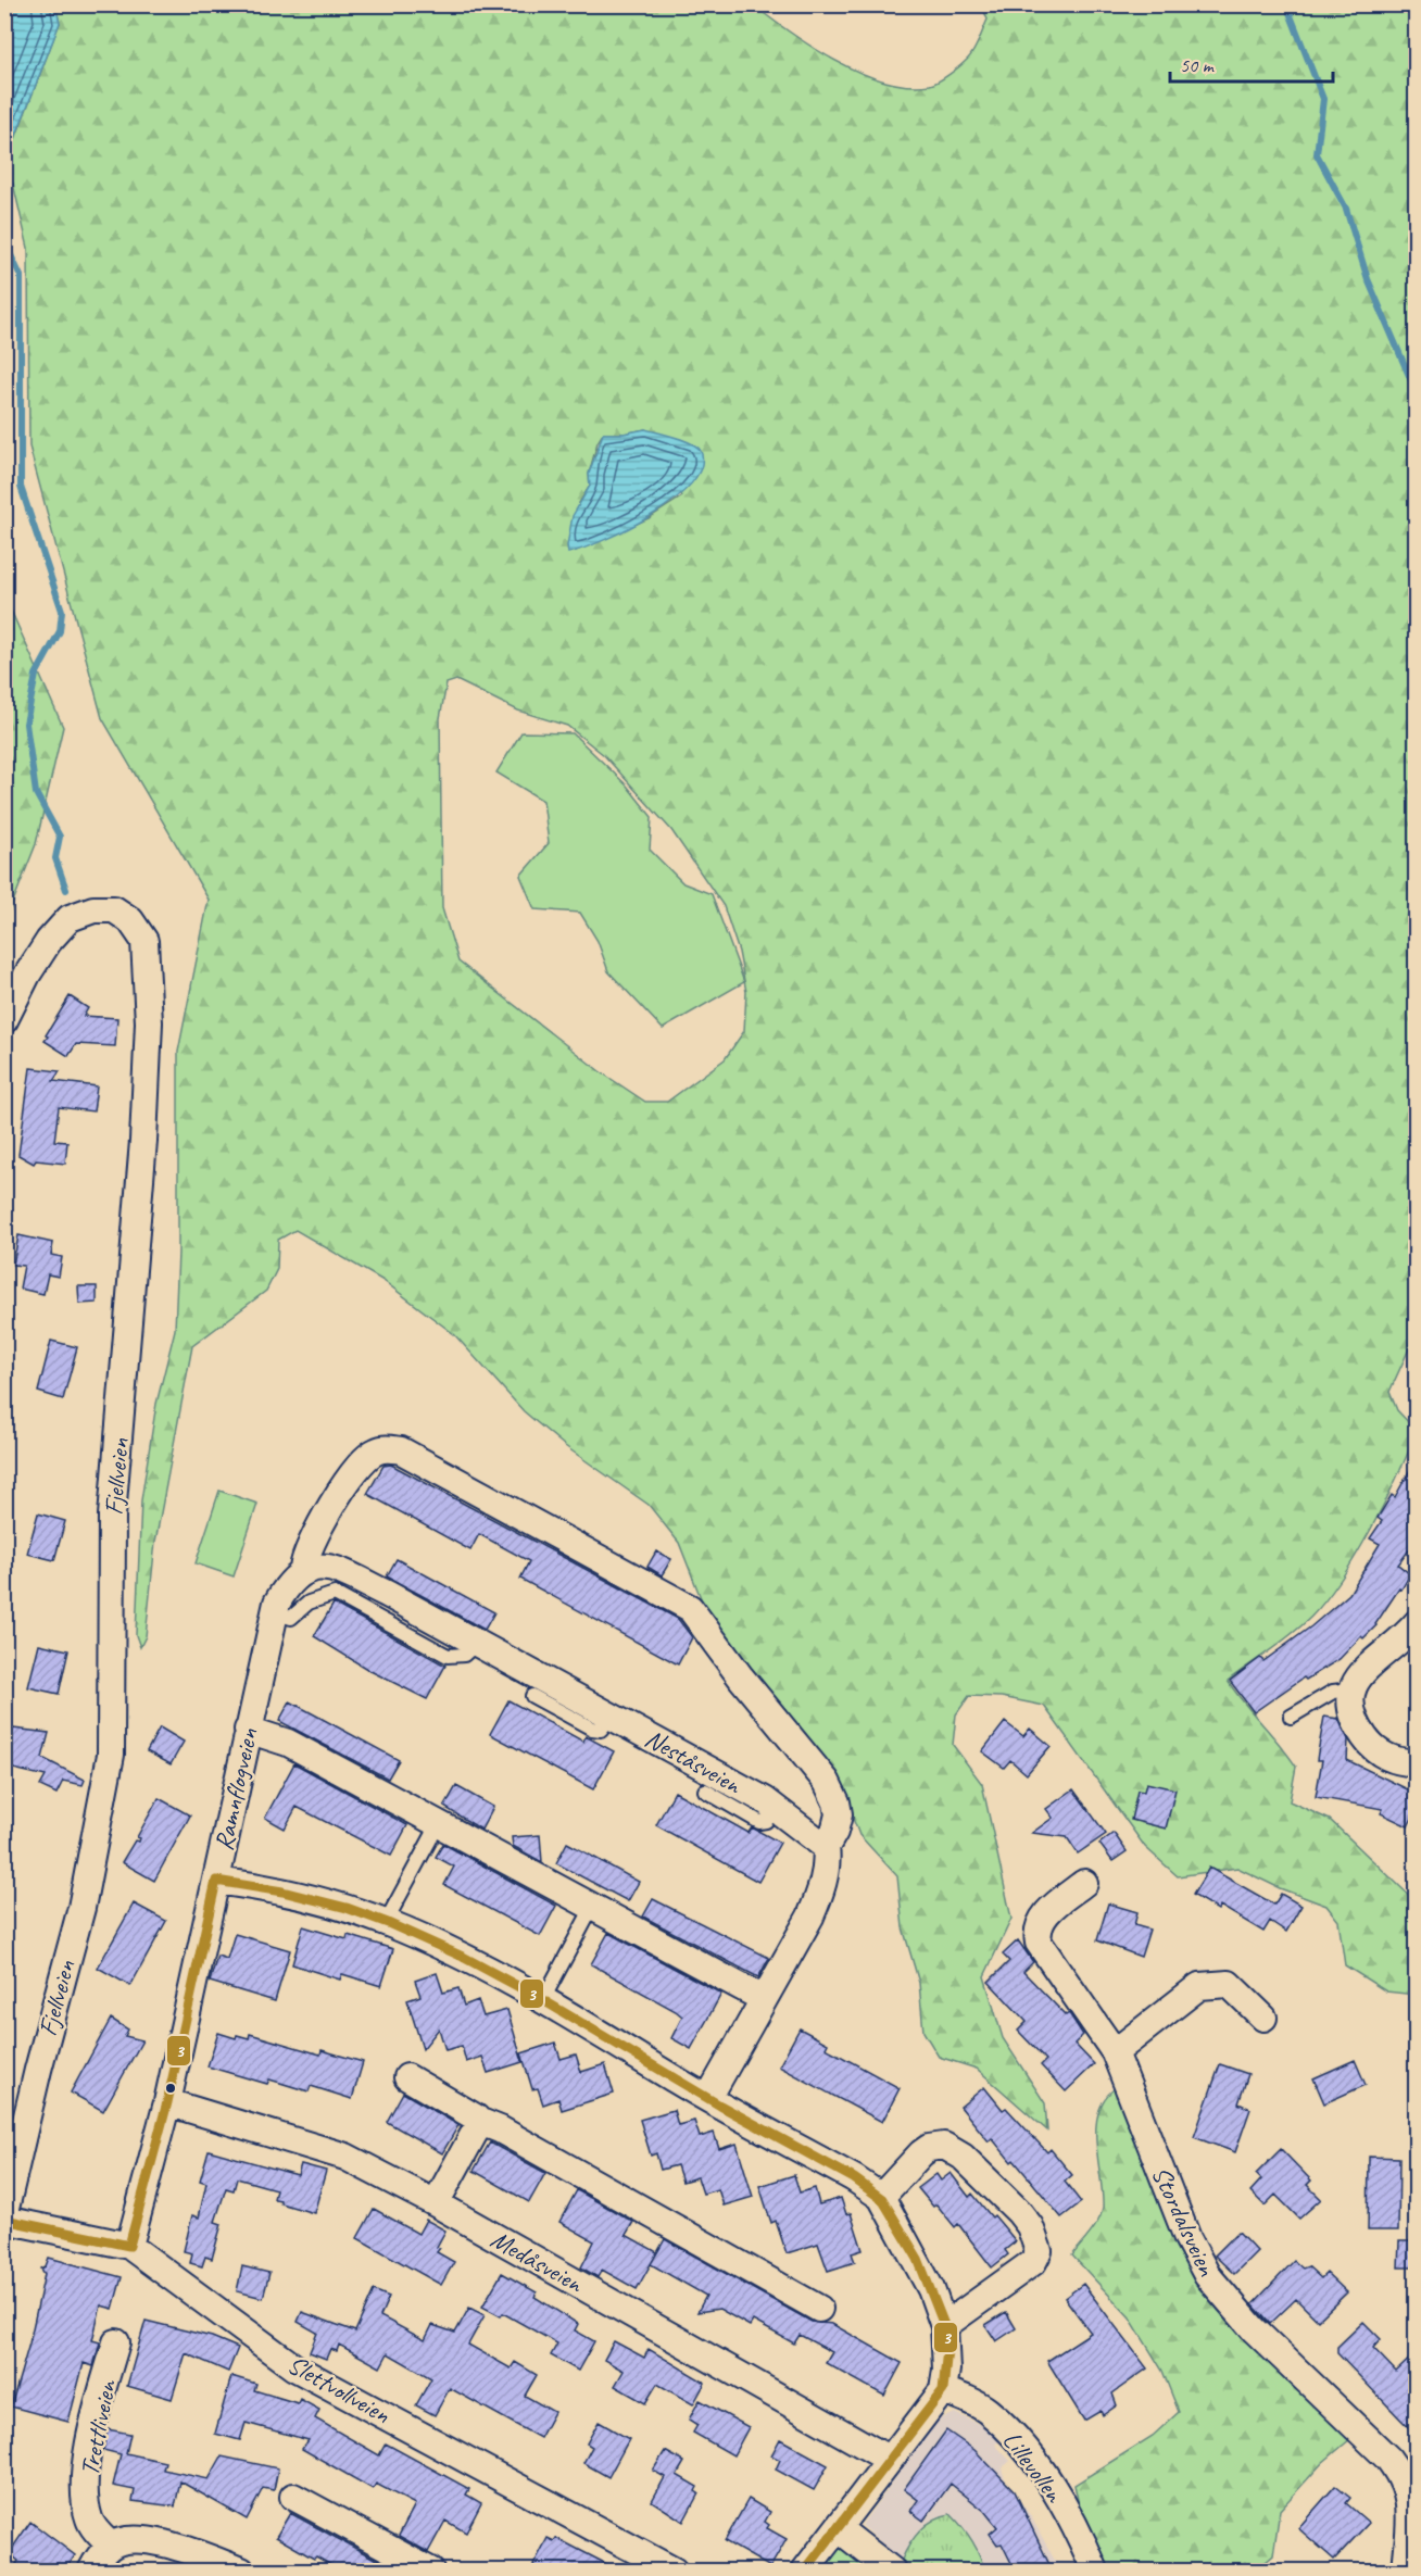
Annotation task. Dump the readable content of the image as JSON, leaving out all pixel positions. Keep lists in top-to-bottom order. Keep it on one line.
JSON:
{"streets":{"street":["Fjellveien","Neståsveien","Ramnflogveien","Stordalsveien","Medåsveien","Slettvollveien","Trettliveien","Lillevollen"]},"crossings":[["Neståsveien","Ramnflogveien"],["Ramnflogveien","Medåsveien"],["Ramnflogveien","Slettvollveien"]],"lines":["transit line 3"],"scale_bar":"50 m"}
